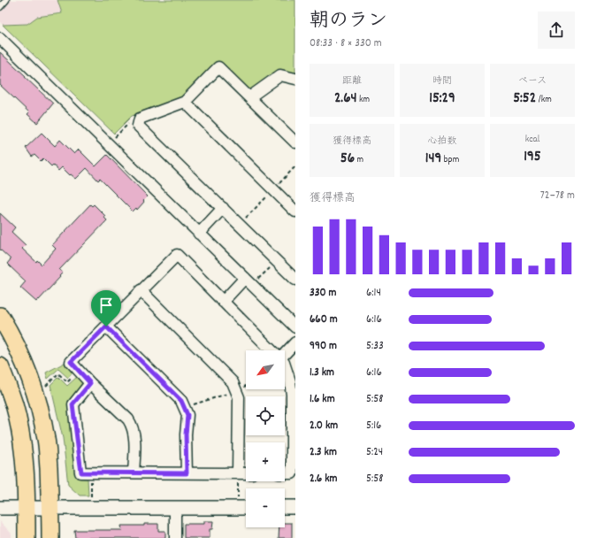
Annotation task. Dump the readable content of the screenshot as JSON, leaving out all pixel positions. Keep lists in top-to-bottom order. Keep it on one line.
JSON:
{"north":"bottom left","page":{"heading":["朝のラン","08:33 · 8 × 330 m"],"stats":[["距離","2.64 km"],["時間","15:29"],["ペース","5:52 /km"],["獲得標高","56 m"],["心拍数","149 bpm"],["kcal","195"]],"chart":["獲得標高","72–78 m"],"list":[{"name":"330 m","note":"6:14"},{"name":"660 m","note":"6:16"},{"name":"990 m","note":"5:33"},{"name":"1.3 km","note":"6:16"},{"name":"1.6 km","note":"5:58"},{"name":"2.0 km","note":"5:16"},{"name":"2.3 km","note":"5:24"},{"name":"2.6 km","note":"5:58"}],"map_buttons":["+","−"]}}
